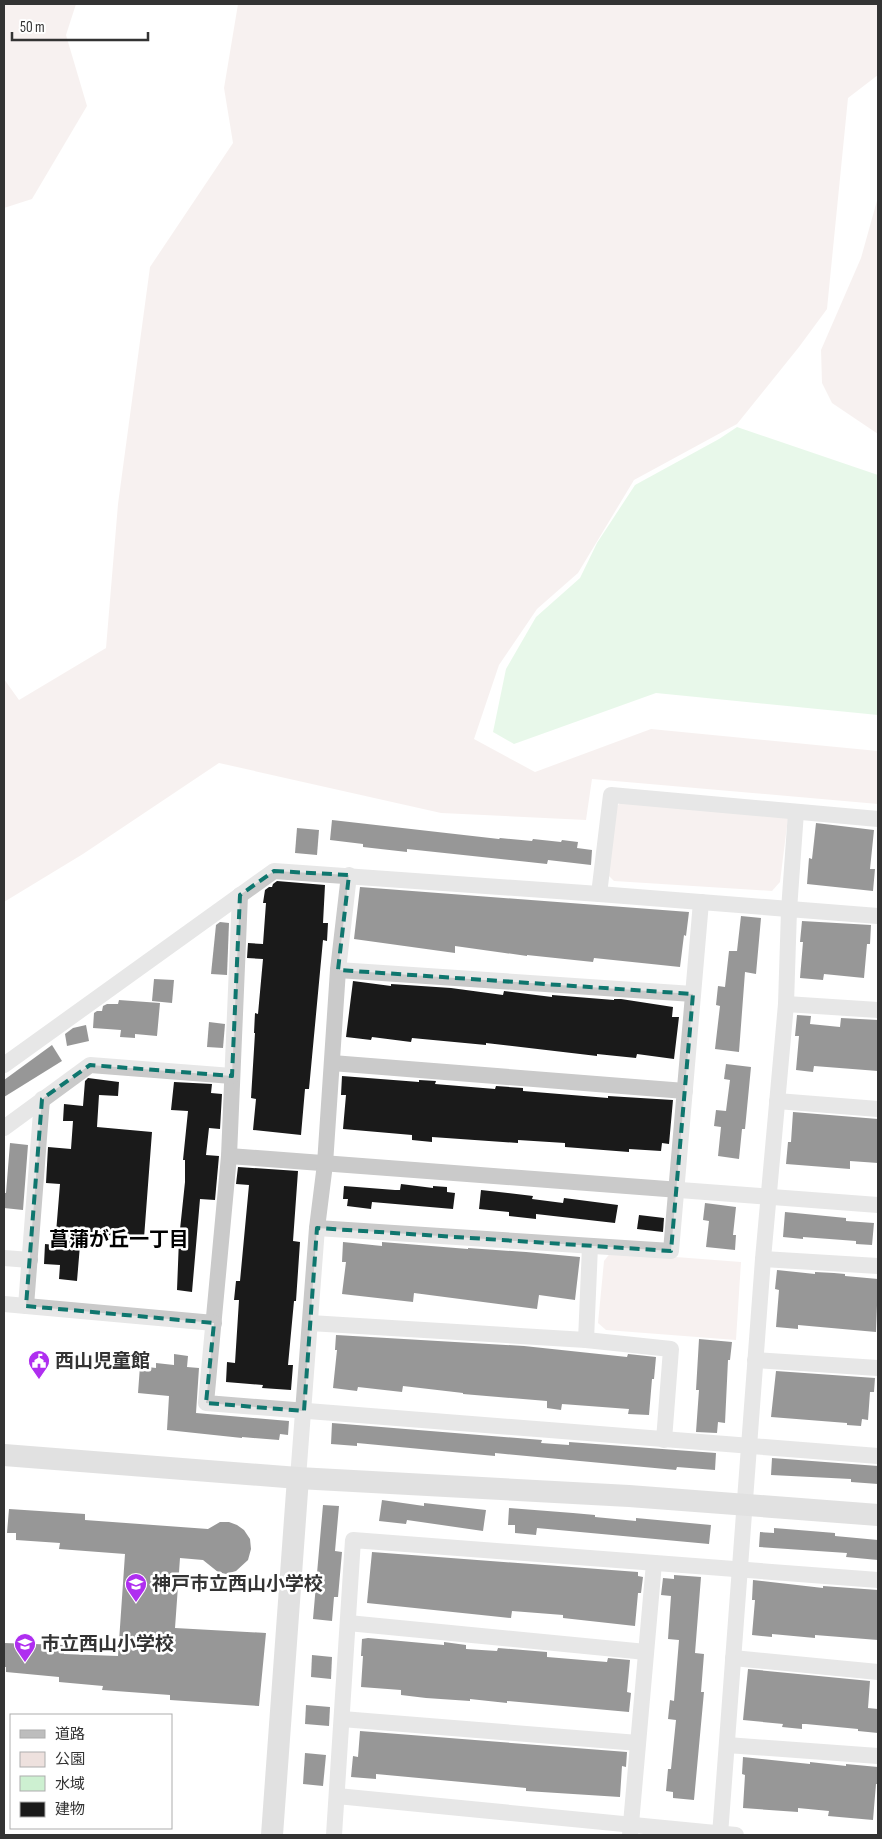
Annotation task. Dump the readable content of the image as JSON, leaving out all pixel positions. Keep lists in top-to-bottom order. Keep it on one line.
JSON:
{"districts":["菖蒲が丘一丁目"],"places":{"public building":["西山児童館"],"school or university":["神戸市立西山小学校","市立西山小学校"]},"legend":["道路","公園","水域","建物"],"scale_bar":"50 m"}
